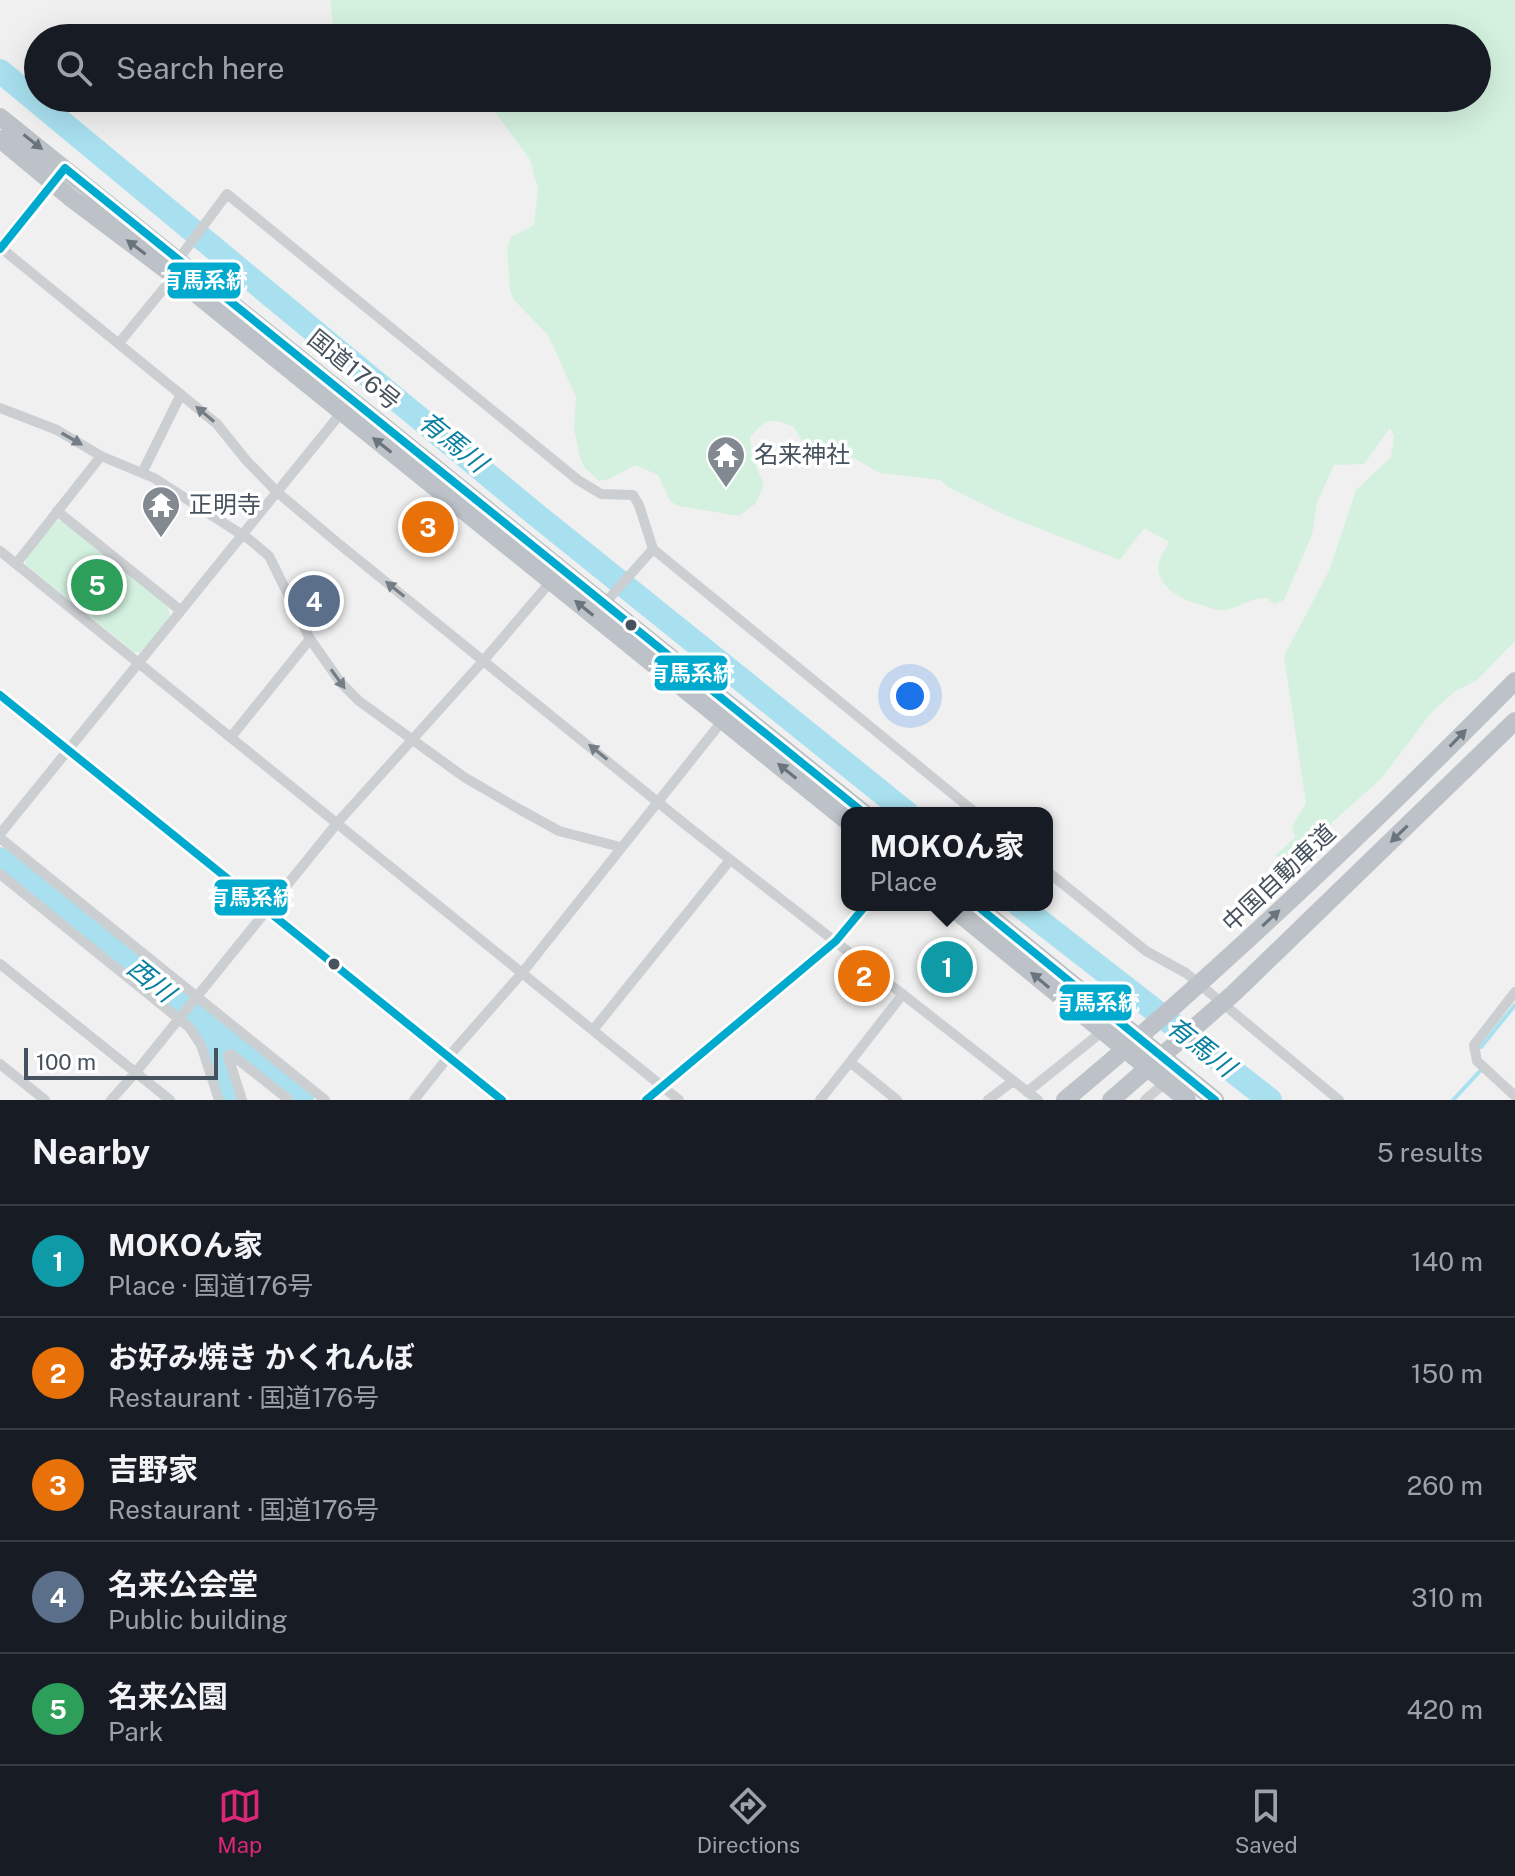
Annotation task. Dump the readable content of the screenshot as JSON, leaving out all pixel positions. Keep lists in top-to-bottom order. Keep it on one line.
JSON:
{"streets":{"highway":["国道176号","中国自動車道"]},"water":["有馬川","西川"],"places":{"temple":["名来神社","正明寺"]},"lines":["transit line 有馬系統"],"scale_bar":"100 m","page":{"search":"Search here","pins":["3","5","4","1","2"],"popup":["MOKOん家","Place"],"scale":"100 m","heading":["Nearby","5 results"],"list":[{"mark":"1","name":"MOKOん家","note":"Place · 国道176号","value":"140 m"},{"mark":"2","name":"お好み焼き かくれんぼ","note":"Restaurant · 国道176号","value":"150 m"},{"mark":"3","name":"吉野家","note":"Restaurant · 国道176号","value":"260 m"},{"mark":"4","name":"名来公会堂","note":"Public building","value":"310 m"},{"mark":"5","name":"名来公園","note":"Park","value":"420 m"}],"nav":["Map","Directions","Saved"]}}
